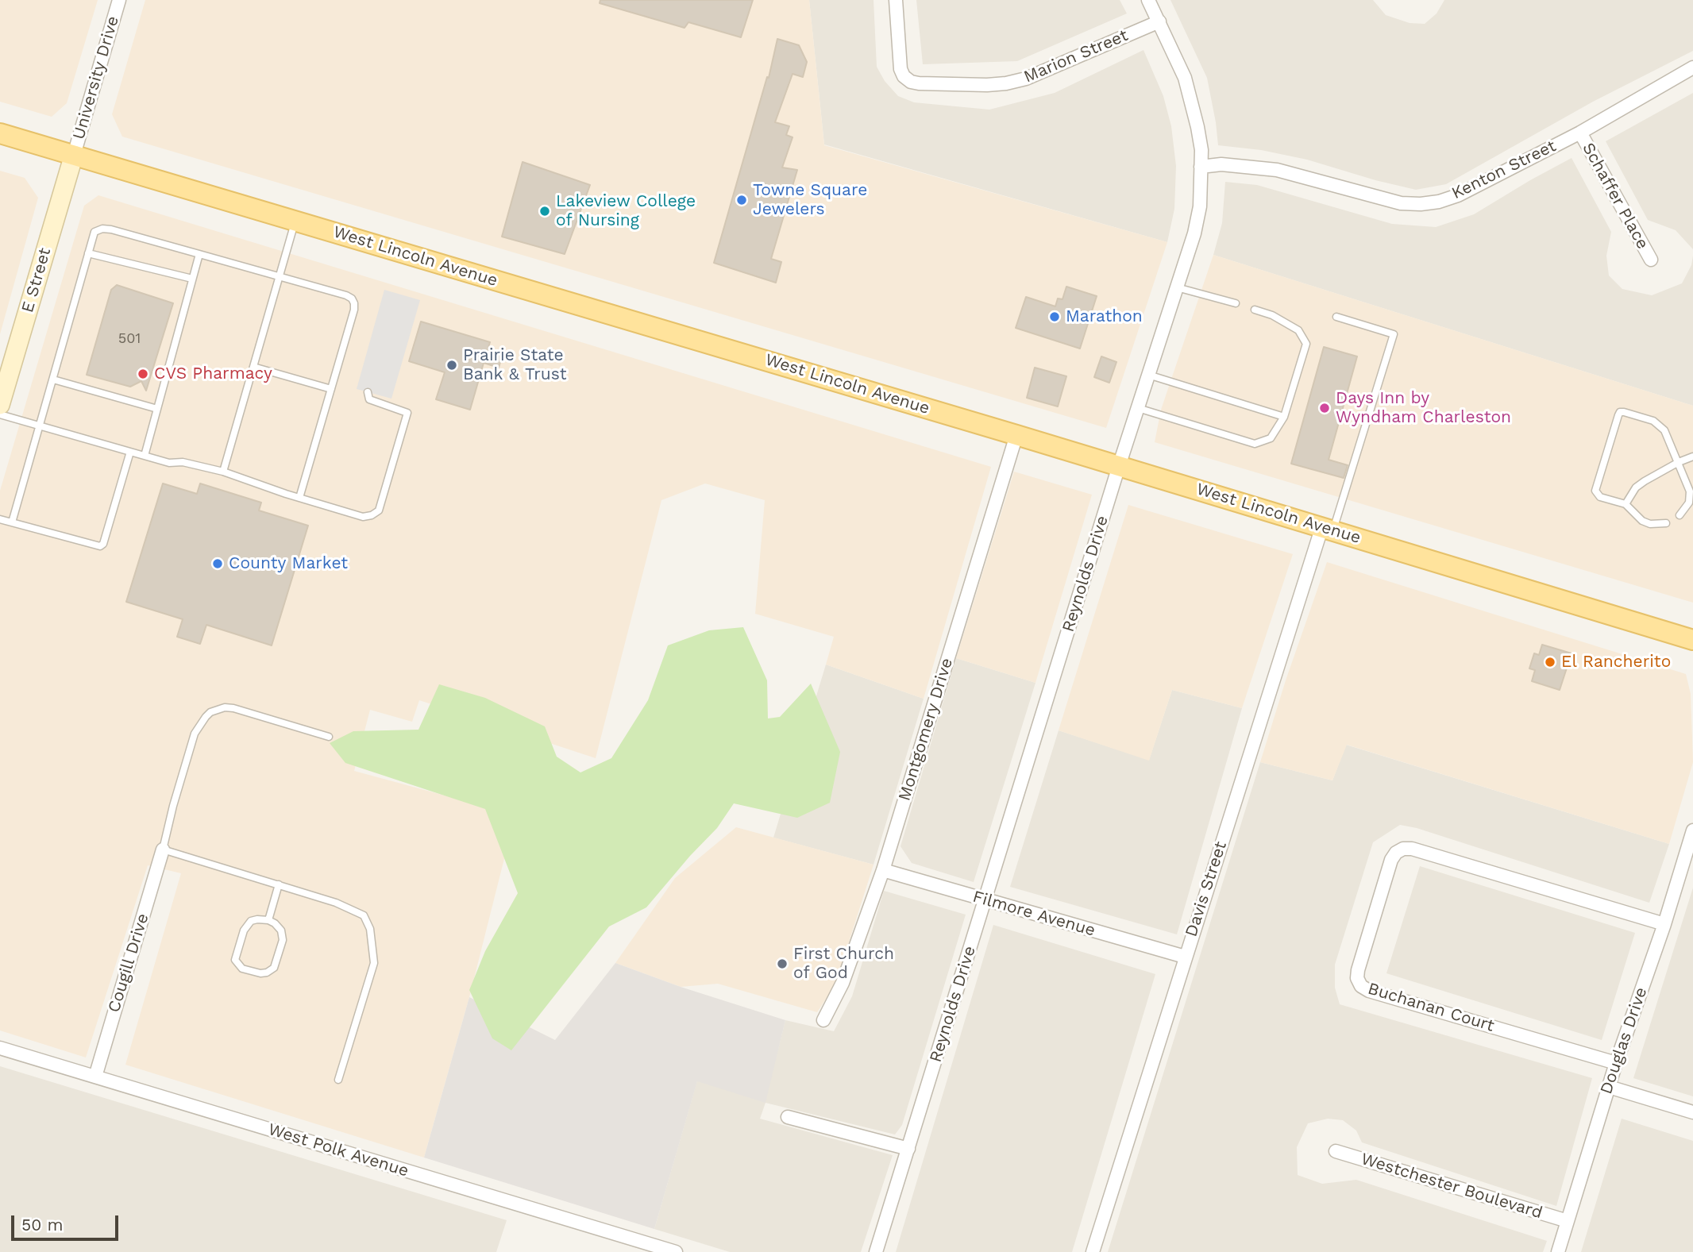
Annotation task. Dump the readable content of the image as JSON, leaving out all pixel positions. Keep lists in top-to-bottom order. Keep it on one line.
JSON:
{"streets":{"main road":["West Lincoln Avenue"],"street":["Marion Street","University Drive","Kenton Street","Schaffer Place","E Street","Reynolds Drive","Montgomery Drive","Davis Street","Filmore Avenue","Cougill Drive","Buchanan Court","Douglas Drive","West Polk Avenue","Westchester Boulevard"]},"crossings":[["Marion Street","Reynolds Drive"],["University Drive","West Lincoln Avenue"],["University Drive","E Street"],["Kenton Street","Schaffer Place"],["Kenton Street","Reynolds Drive"],["West Lincoln Avenue","E Street"],["West Lincoln Avenue","Reynolds Drive"],["West Lincoln Avenue","Montgomery Drive"],["West Lincoln Avenue","Davis Street"],["Reynolds Drive","Filmore Avenue"],["Montgomery Drive","Filmore Avenue"],["Davis Street","Filmore Avenue"],["Cougill Drive","West Polk Avenue"],["Buchanan Court","Douglas Drive"],["Douglas Drive","Westchester Boulevard"]],"places":["Towne Square Jewelers","Lakeview College of Nursing","Marathon","Prairie State Bank & Trust","CVS Pharmacy","Days Inn by Wyndham Charleston","County Market","El Rancherito","First Church of God"],"house_numbers":["501"],"scale_bar":"50 m"}
